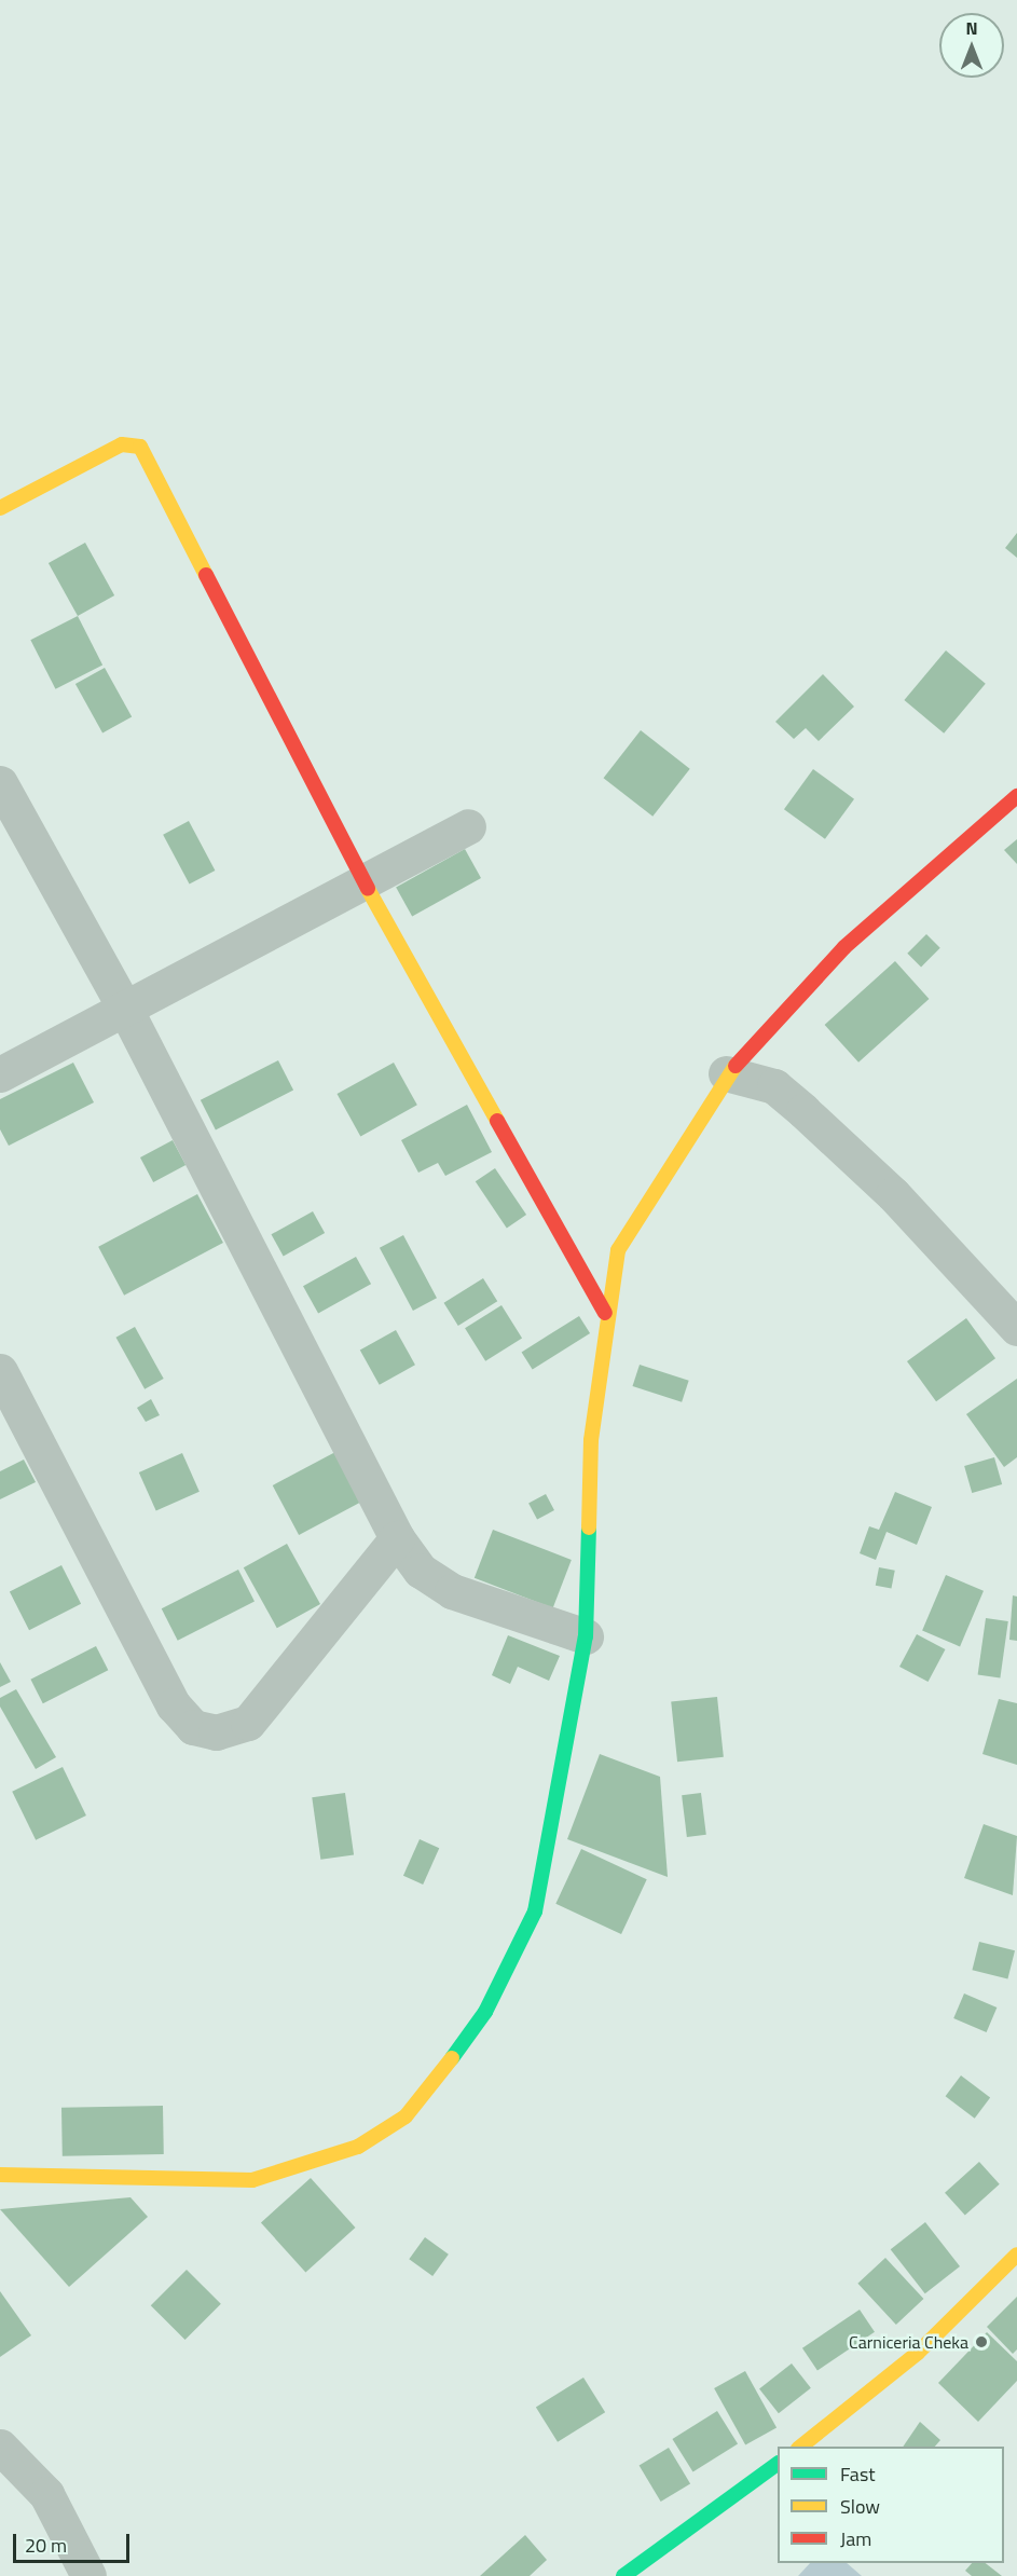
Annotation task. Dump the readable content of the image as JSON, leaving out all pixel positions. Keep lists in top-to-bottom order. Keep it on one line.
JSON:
{"places":["Carniceria Cheka"],"legend":["Fast","Slow","Jam"],"scale_bar":"20 m","north":"top"}
